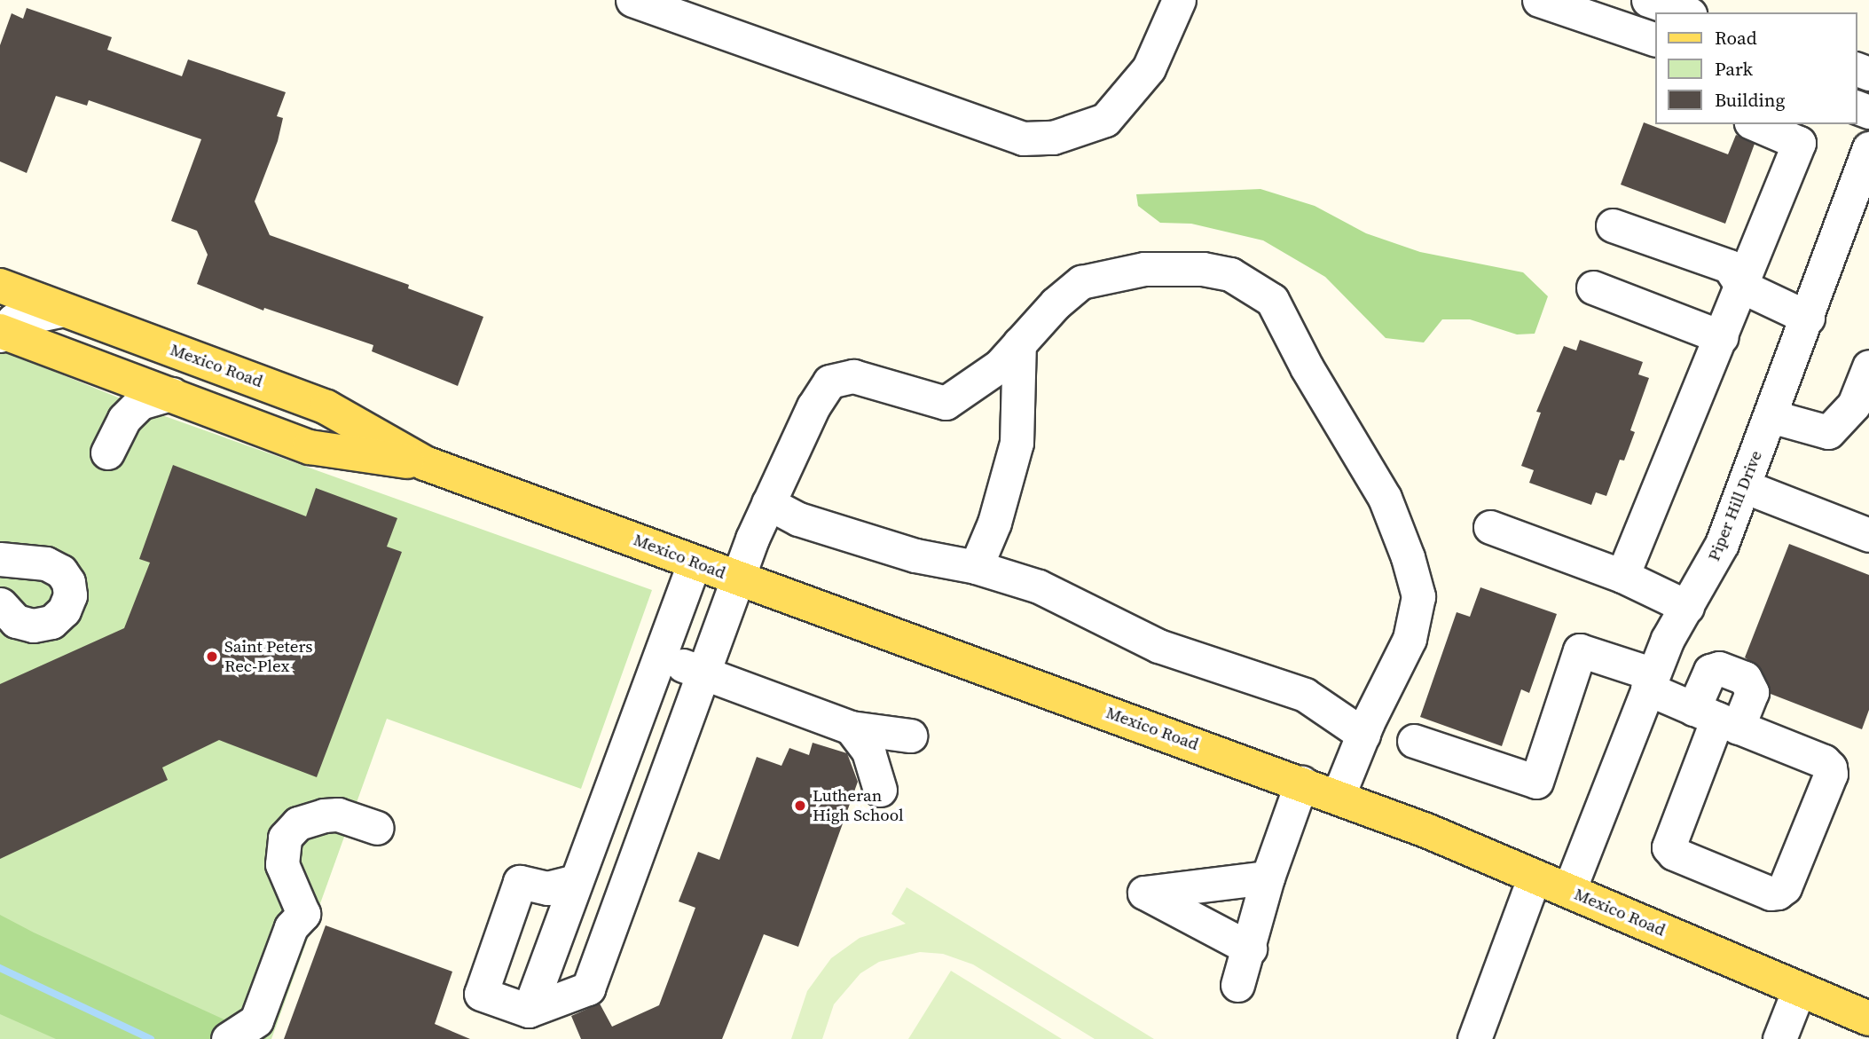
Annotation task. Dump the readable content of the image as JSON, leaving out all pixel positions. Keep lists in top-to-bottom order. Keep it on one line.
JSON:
{"streets":{"main road":["Mexico Road"],"street":["Piper Hill Drive"]},"crossings":[["Mexico Road","Piper Hill Drive"]],"places":["Saint Peters Rec-Plex","Lutheran High School"],"legend":["Road","Park","Building"]}
